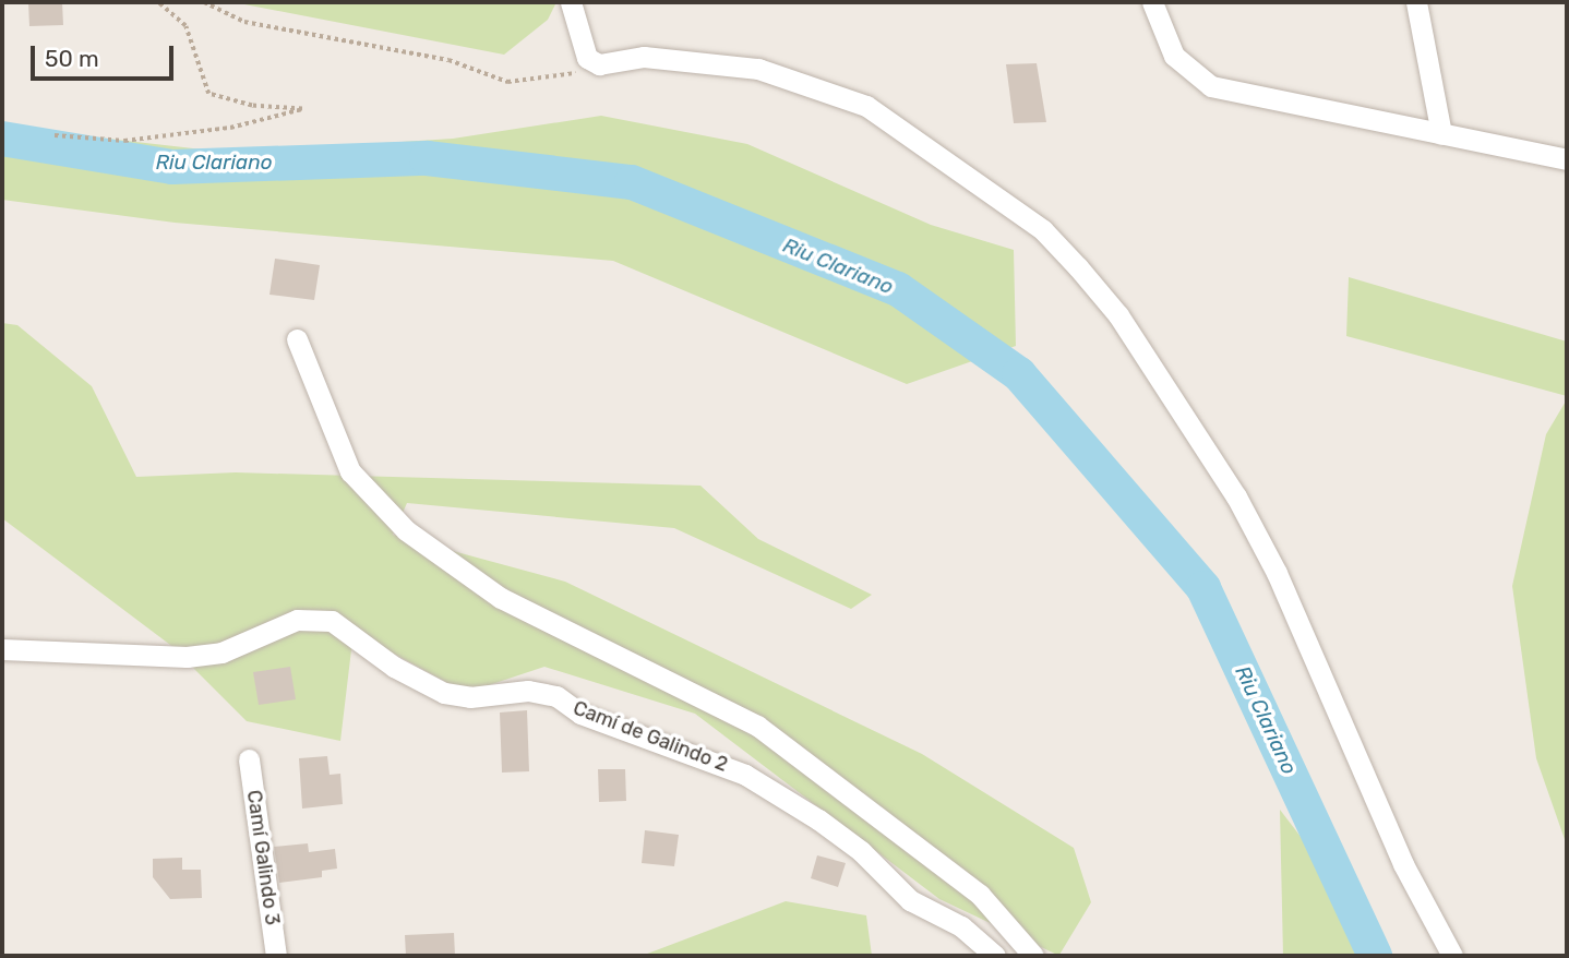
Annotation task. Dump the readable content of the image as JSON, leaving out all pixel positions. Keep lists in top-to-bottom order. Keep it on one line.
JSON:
{"streets":{"lane":["Camí de Galindo 2","Camí Galindo 3"]},"water":["Riu Clariano"],"scale_bar":"50 m"}
